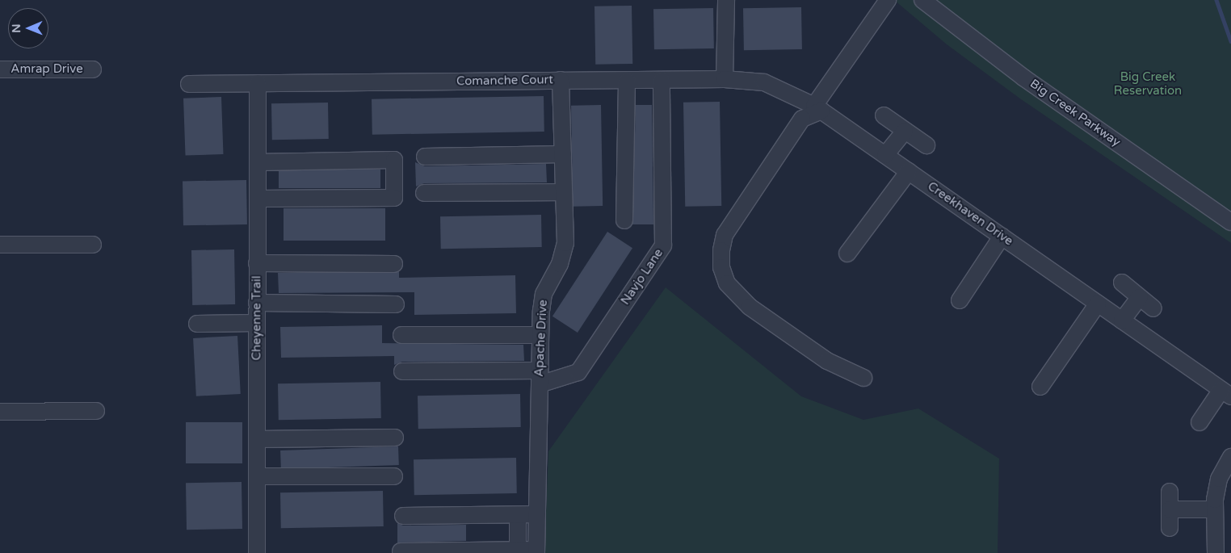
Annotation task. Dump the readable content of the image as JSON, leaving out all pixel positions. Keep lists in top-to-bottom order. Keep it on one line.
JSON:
{"streets":{"street":["Amrap Drive","Comanche Court","Big Creek Parkway","Creekhaven Drive","Navjo Lane","Cheyenne Trail","Apache Drive"]},"crossings":[["Comanche Court","Creekhaven Drive"],["Comanche Court","Navjo Lane"],["Comanche Court","Cheyenne Trail"],["Comanche Court","Apache Drive"],["Navjo Lane","Apache Drive"]],"parks":["Big Creek Reservation"],"north":"left"}
